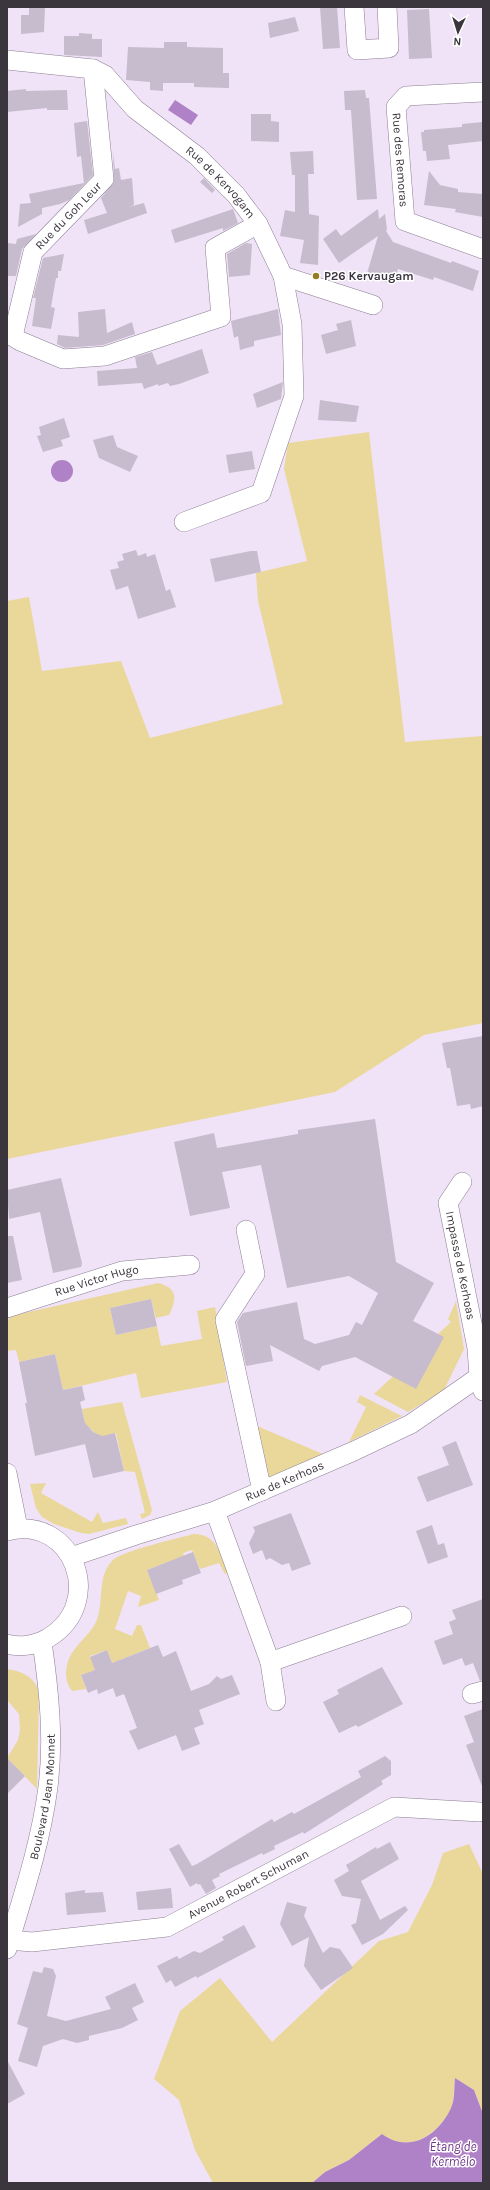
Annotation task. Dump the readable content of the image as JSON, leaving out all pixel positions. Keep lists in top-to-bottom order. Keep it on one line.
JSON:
{"streets":{"street":["Rue des Remoras","Rue de Kervogam","Rue du Goh Leur","Impasse de Kerhoas","Rue Victor Hugo","Rue de Kerhoas","Boulevard Jean Monnet","Avenue Robert Schuman"]},"crossings":[["Rue de Kervogam","Rue du Goh Leur"],["Impasse de Kerhoas","Rue de Kerhoas"],["Boulevard Jean Monnet","Avenue Robert Schuman"]],"water":["Étang de Kermélo"],"places":["P26 Kervaugam"],"north":"bottom"}
